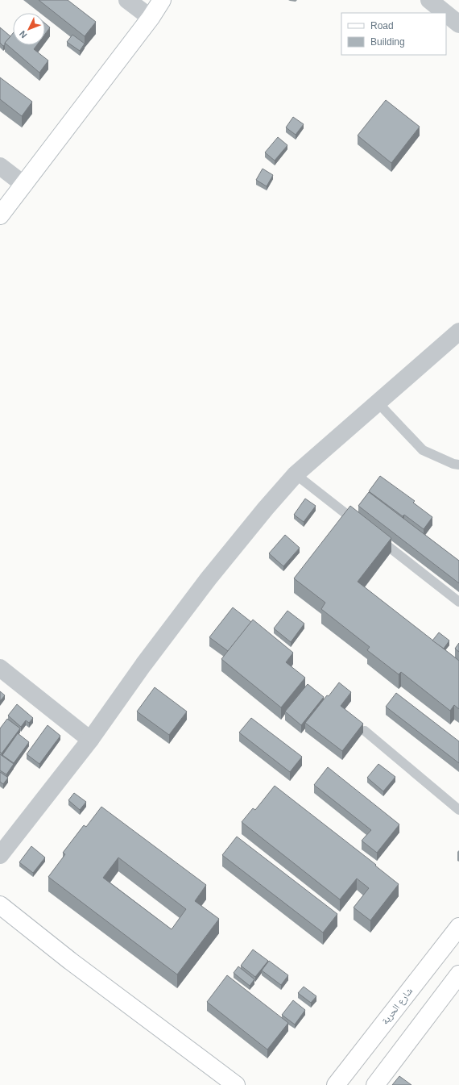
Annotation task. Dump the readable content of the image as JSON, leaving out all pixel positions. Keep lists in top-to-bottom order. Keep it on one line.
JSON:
{"streets":{"street":["شارع الحرية"]},"legend":["Road","Building"],"north":"bottom left"}
